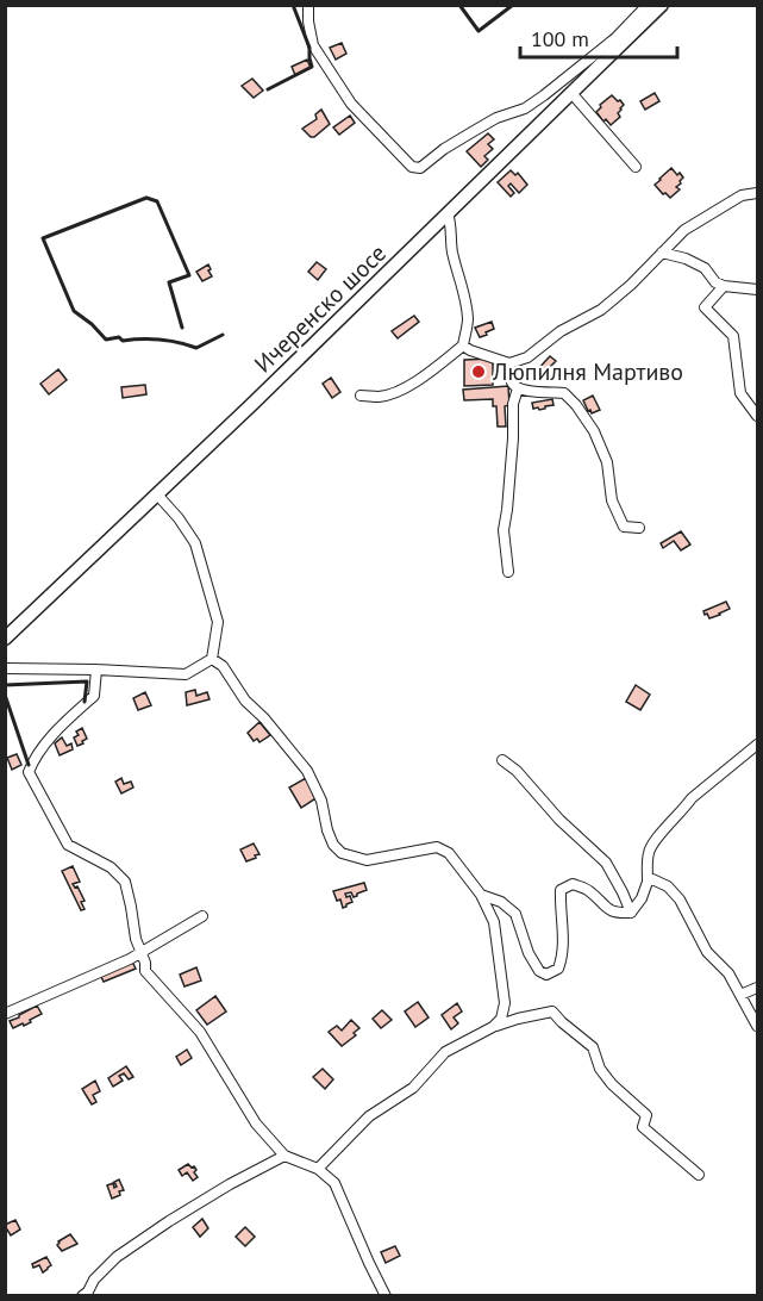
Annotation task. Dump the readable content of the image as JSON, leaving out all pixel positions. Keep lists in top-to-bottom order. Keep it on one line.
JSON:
{"streets":{"street":["Ичеренско шосе"]},"places":["Люпилня Мартиво"],"scale_bar":"100 m"}
